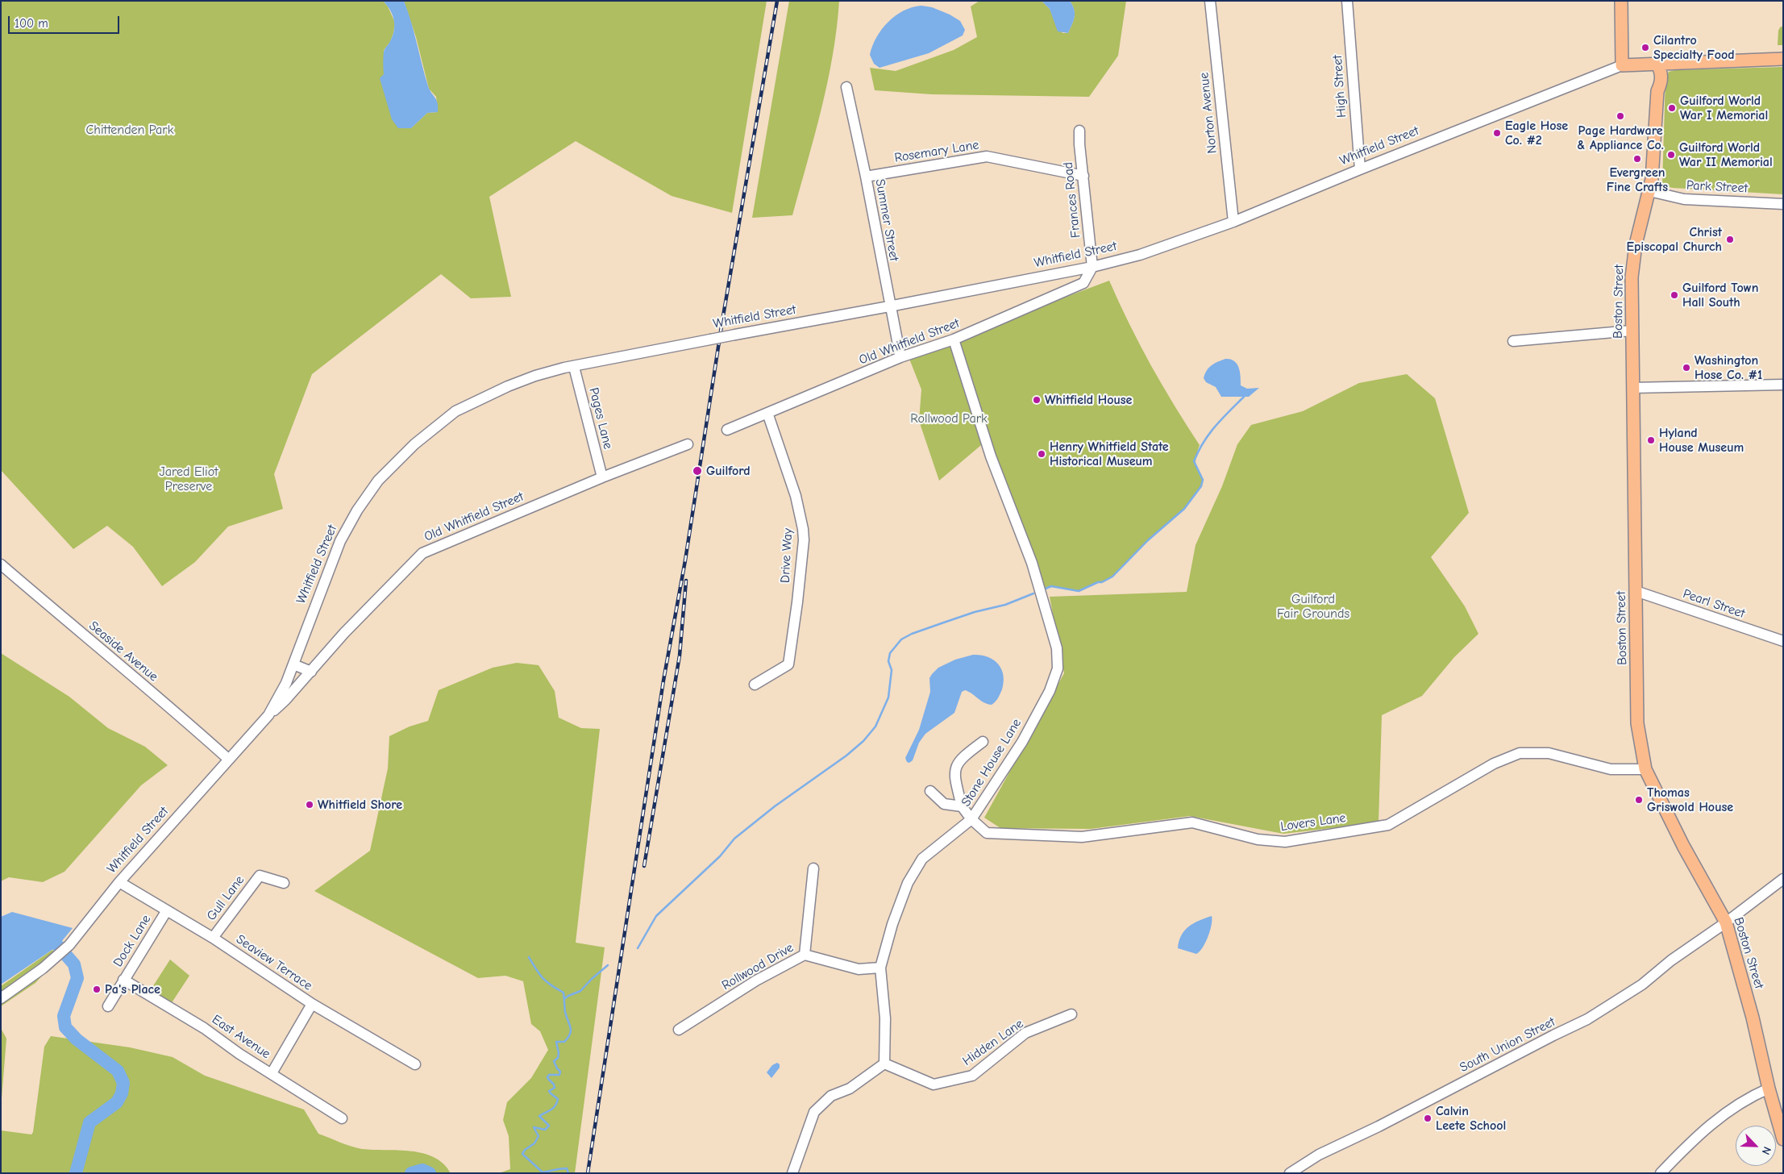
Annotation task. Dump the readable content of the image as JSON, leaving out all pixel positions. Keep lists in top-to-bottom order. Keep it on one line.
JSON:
{"streets":{"main road":["Whitfield Street","Boston Street"],"street":["High Street","Norton Avenue","Rosemary Lane","Park Street","Frances Road","Summer Street","Old Whitfield Street","Pages Lane","Drive Way","Pearl Street","Seaside Avenue","Stone House Lane","Lovers Lane","Gull Lane","Dock Lane","Seaview Terrace","Rollwood Drive","East Avenue","Hidden Lane","South Union Street"]},"crossings":[["High Street","Whitfield Street"],["Norton Avenue","Whitfield Street"],["Whitfield Street","Frances Road"],["Whitfield Street","Summer Street"],["Whitfield Street","Boston Street"],["Whitfield Street","Old Whitfield Street"],["Whitfield Street","Pages Lane"],["Whitfield Street","Seaside Avenue"],["Whitfield Street","Seaview Terrace"],["Rosemary Lane","Frances Road"],["Rosemary Lane","Summer Street"],["Park Street","Boston Street"],["Frances Road","Old Whitfield Street"],["Summer Street","Old Whitfield Street"],["Boston Street","Pearl Street"],["Boston Street","Lovers Lane"],["Boston Street","South Union Street"],["Old Whitfield Street","Pages Lane"],["Old Whitfield Street","Drive Way"],["Old Whitfield Street","Stone House Lane"],["Stone House Lane","Lovers Lane"],["Stone House Lane","Rollwood Drive"],["Stone House Lane","Hidden Lane"],["Gull Lane","Seaview Terrace"],["Dock Lane","Seaview Terrace"],["Dock Lane","East Avenue"]],"parks":["Chittenden Park","Rollwood Park","Jared Eliot Preserve","Guilford Fair Grounds"],"places":["Cilantro Specialty Food","Guilford World War I Memorial","Page Hardware & Appliance Co.","Eagle Hose Co. #2","Guilford World War II Memorial","Evergreen Fine Crafts","Christ Episcopal Church","Guilford Town Hall South","Washington Hose Co. #1","Whitfield House","Hyland House Museum","Henry Whitfield State Historical Museum","Guilford","Thomas Griswold House","Whitfield Shore","Pa's Place","Calvin Leete School"],"scale_bar":"100 m","north":"bottom right"}
